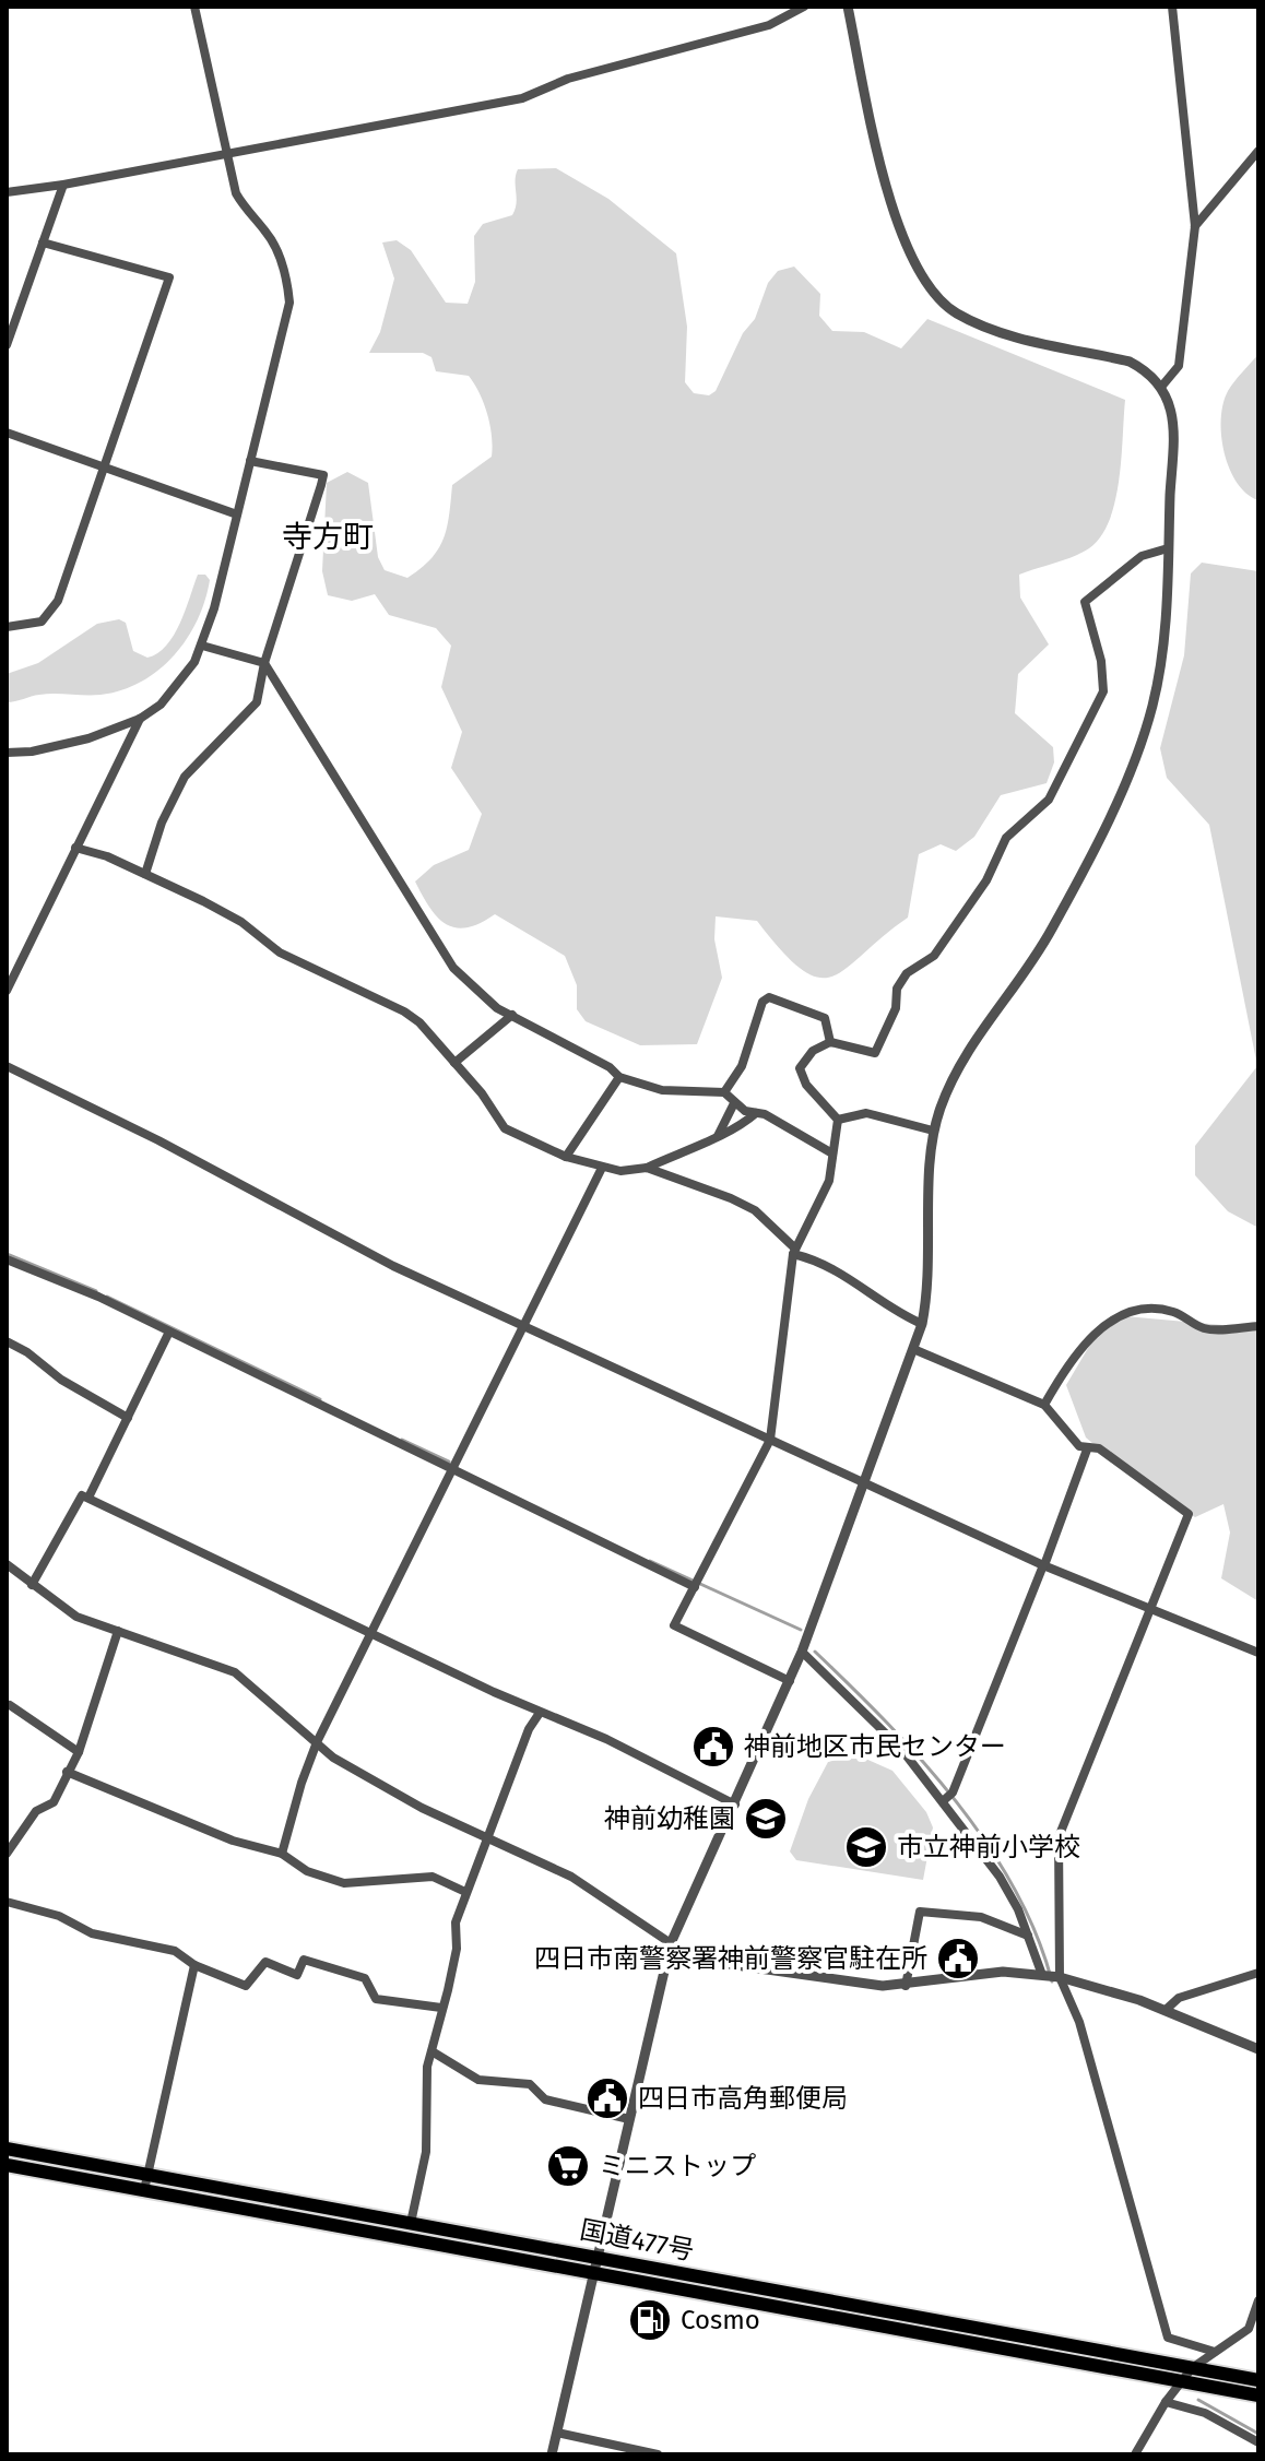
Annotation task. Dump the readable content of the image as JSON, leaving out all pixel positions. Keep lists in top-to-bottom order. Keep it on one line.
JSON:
{"streets":{"highway":["国道477号"]},"districts":["寺方町"],"places":{"public building":["神前地区市民センター","四日市南警察署神前警察官駐在所","四日市高角郵便局"],"school or university":["神前幼稚園","市立神前小学校"],"supermarket":["ミニストップ"],"fuel station":["Cosmo"]}}
